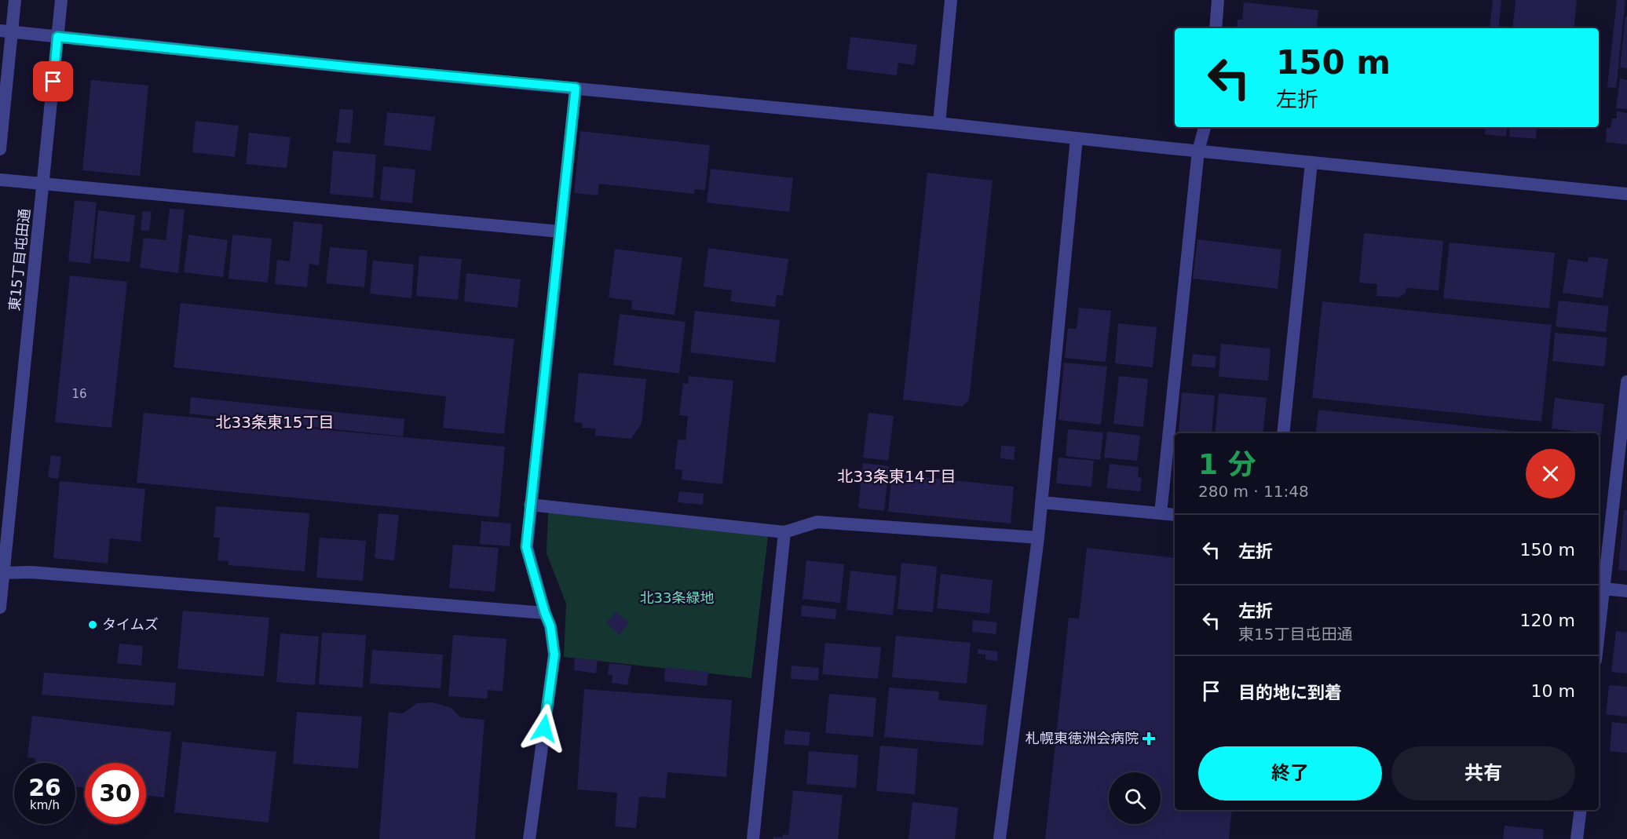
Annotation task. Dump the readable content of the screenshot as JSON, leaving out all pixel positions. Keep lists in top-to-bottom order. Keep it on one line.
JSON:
{"streets":{"street":["東15丁目屯田通"]},"districts":["北33条東15丁目","北33条東14丁目"],"parks":["北33条緑地"],"places":{"other":["タイムズ"],"health":["札幌東徳洲会病院"]},"house_numbers":["16"],"page":{"turn":["150 m","左折"],"heading":["1 分","280 m · 11:48"],"list":[{"name":"左折","value":"150 m"},{"name":"左折","note":"東15丁目屯田通","value":"120 m"},{"name":"目的地に到着","value":"10 m"}],"buttons":["終了","共有"],"speed":"26 km/h","limit":"30"}}
